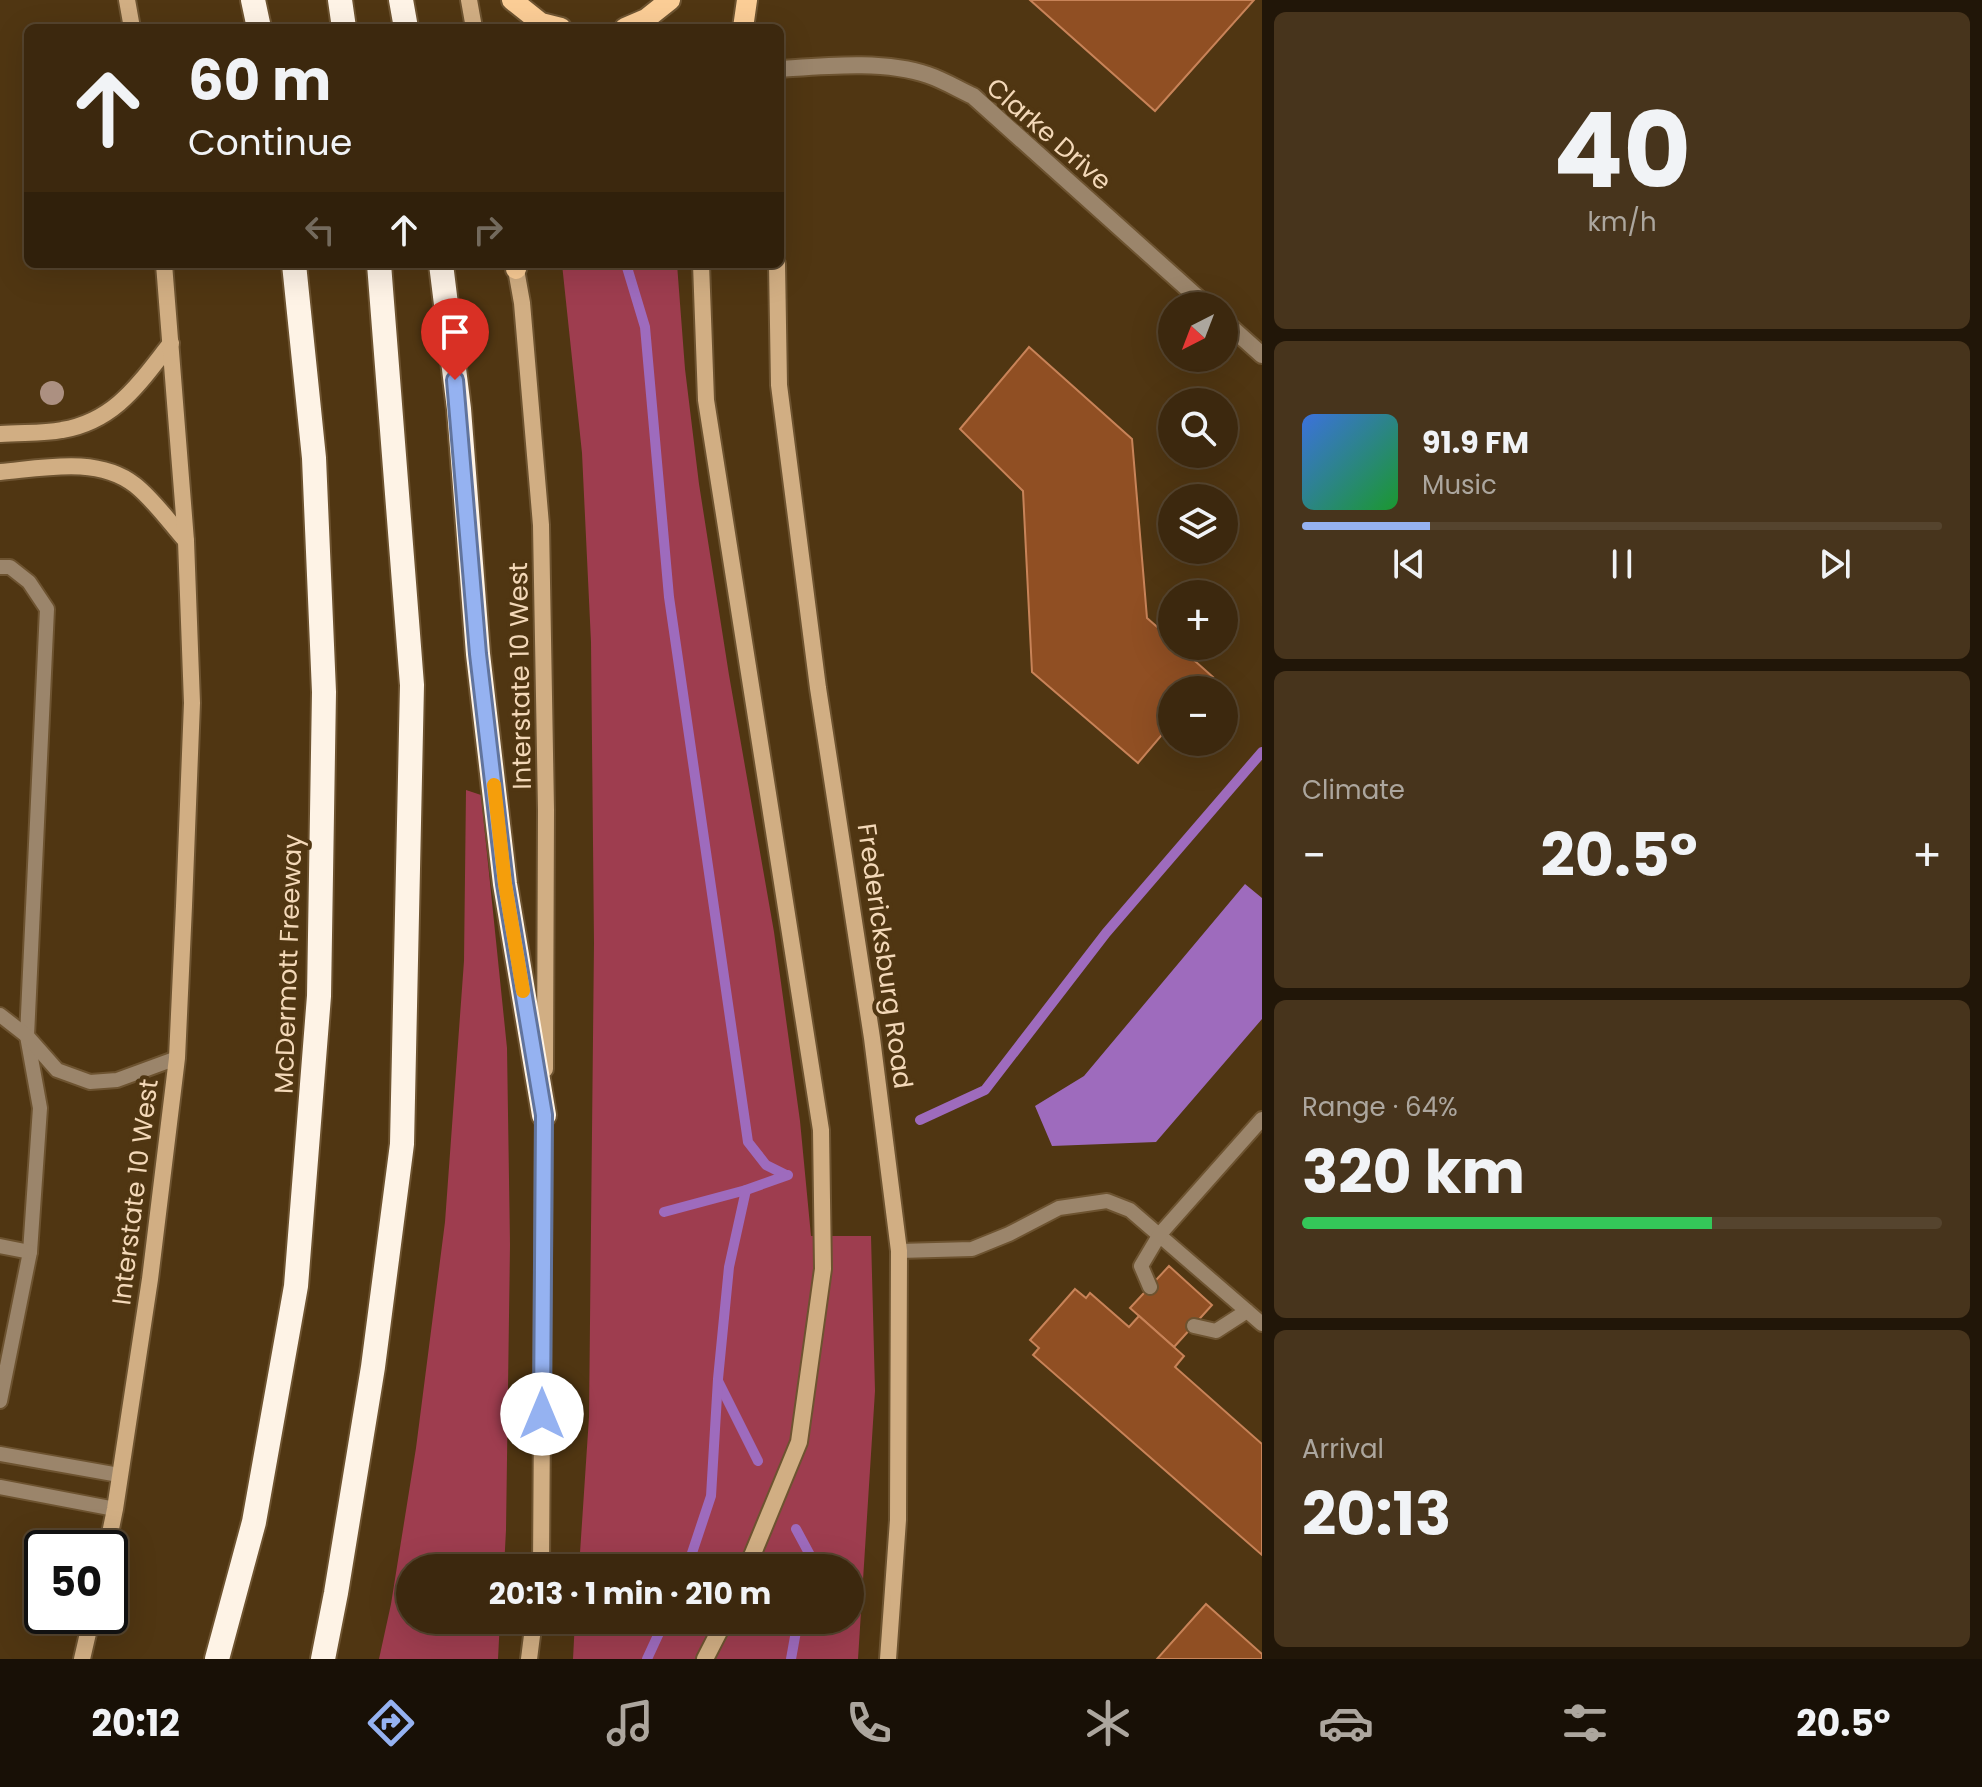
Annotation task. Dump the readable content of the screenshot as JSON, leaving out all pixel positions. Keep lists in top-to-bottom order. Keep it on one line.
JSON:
{"streets":{"highway":["McDermott Freeway"],"main road":["Interstate 10 West","Fredericksburg Road"],"street":["Clarke Drive"]},"north":"bottom left","page":{"tile":[["40","km/h"],"Climate",["Range · 64%","320 km"],["Arrival","20:13"]],"turn":["60 m","Continue"],"map_buttons":["+","−"],"song":["91.9 FM","Music"],"heat":["−","20.5°","+"],"limit":"50","trip":"20:13 · 1 min · 210 m","tabs":["20:12","20.5°"]}}
